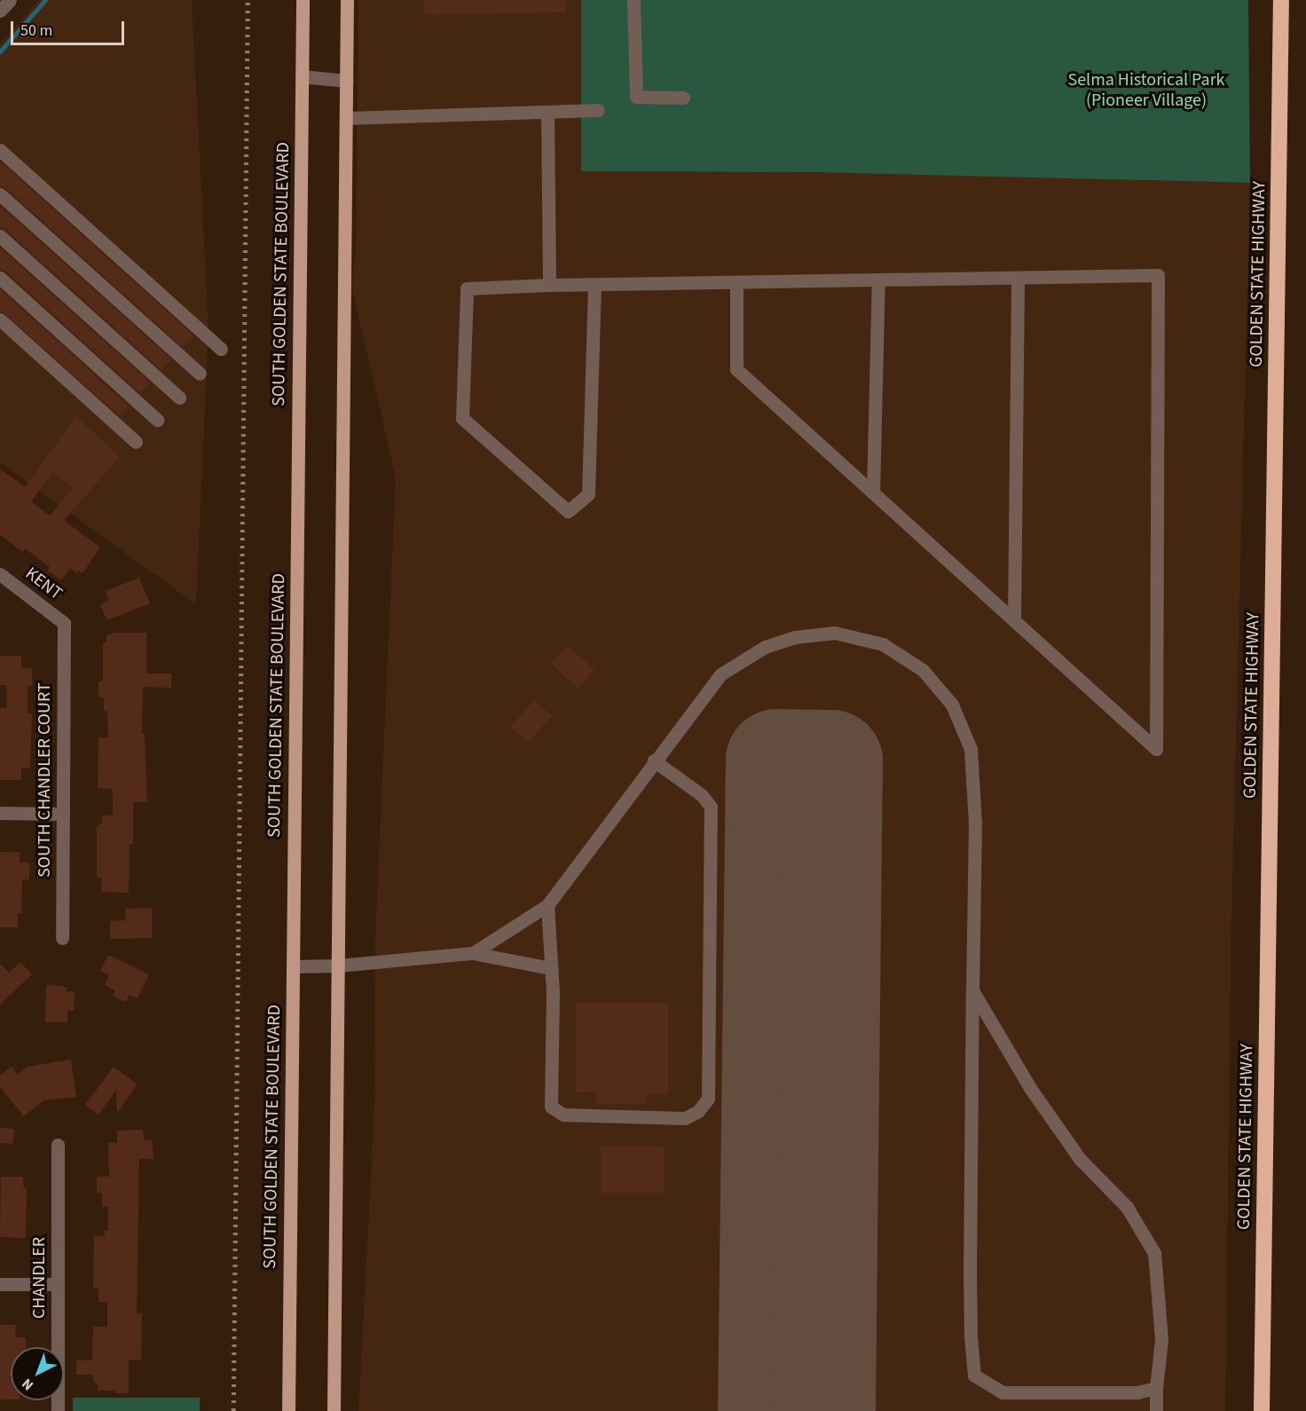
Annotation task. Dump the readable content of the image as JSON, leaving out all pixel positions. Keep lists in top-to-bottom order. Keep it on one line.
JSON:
{"streets":{"highway":["GOLDEN STATE HIGHWAY"],"main road":["SOUTH GOLDEN STATE BOULEVARD"],"street":["KENT","SOUTH CHANDLER COURT","CHANDLER"]},"crossings":[["KENT","SOUTH CHANDLER COURT"]],"parks":["Selma Historical Park (Pioneer Village)"],"scale_bar":"50 m","north":"bottom left"}
